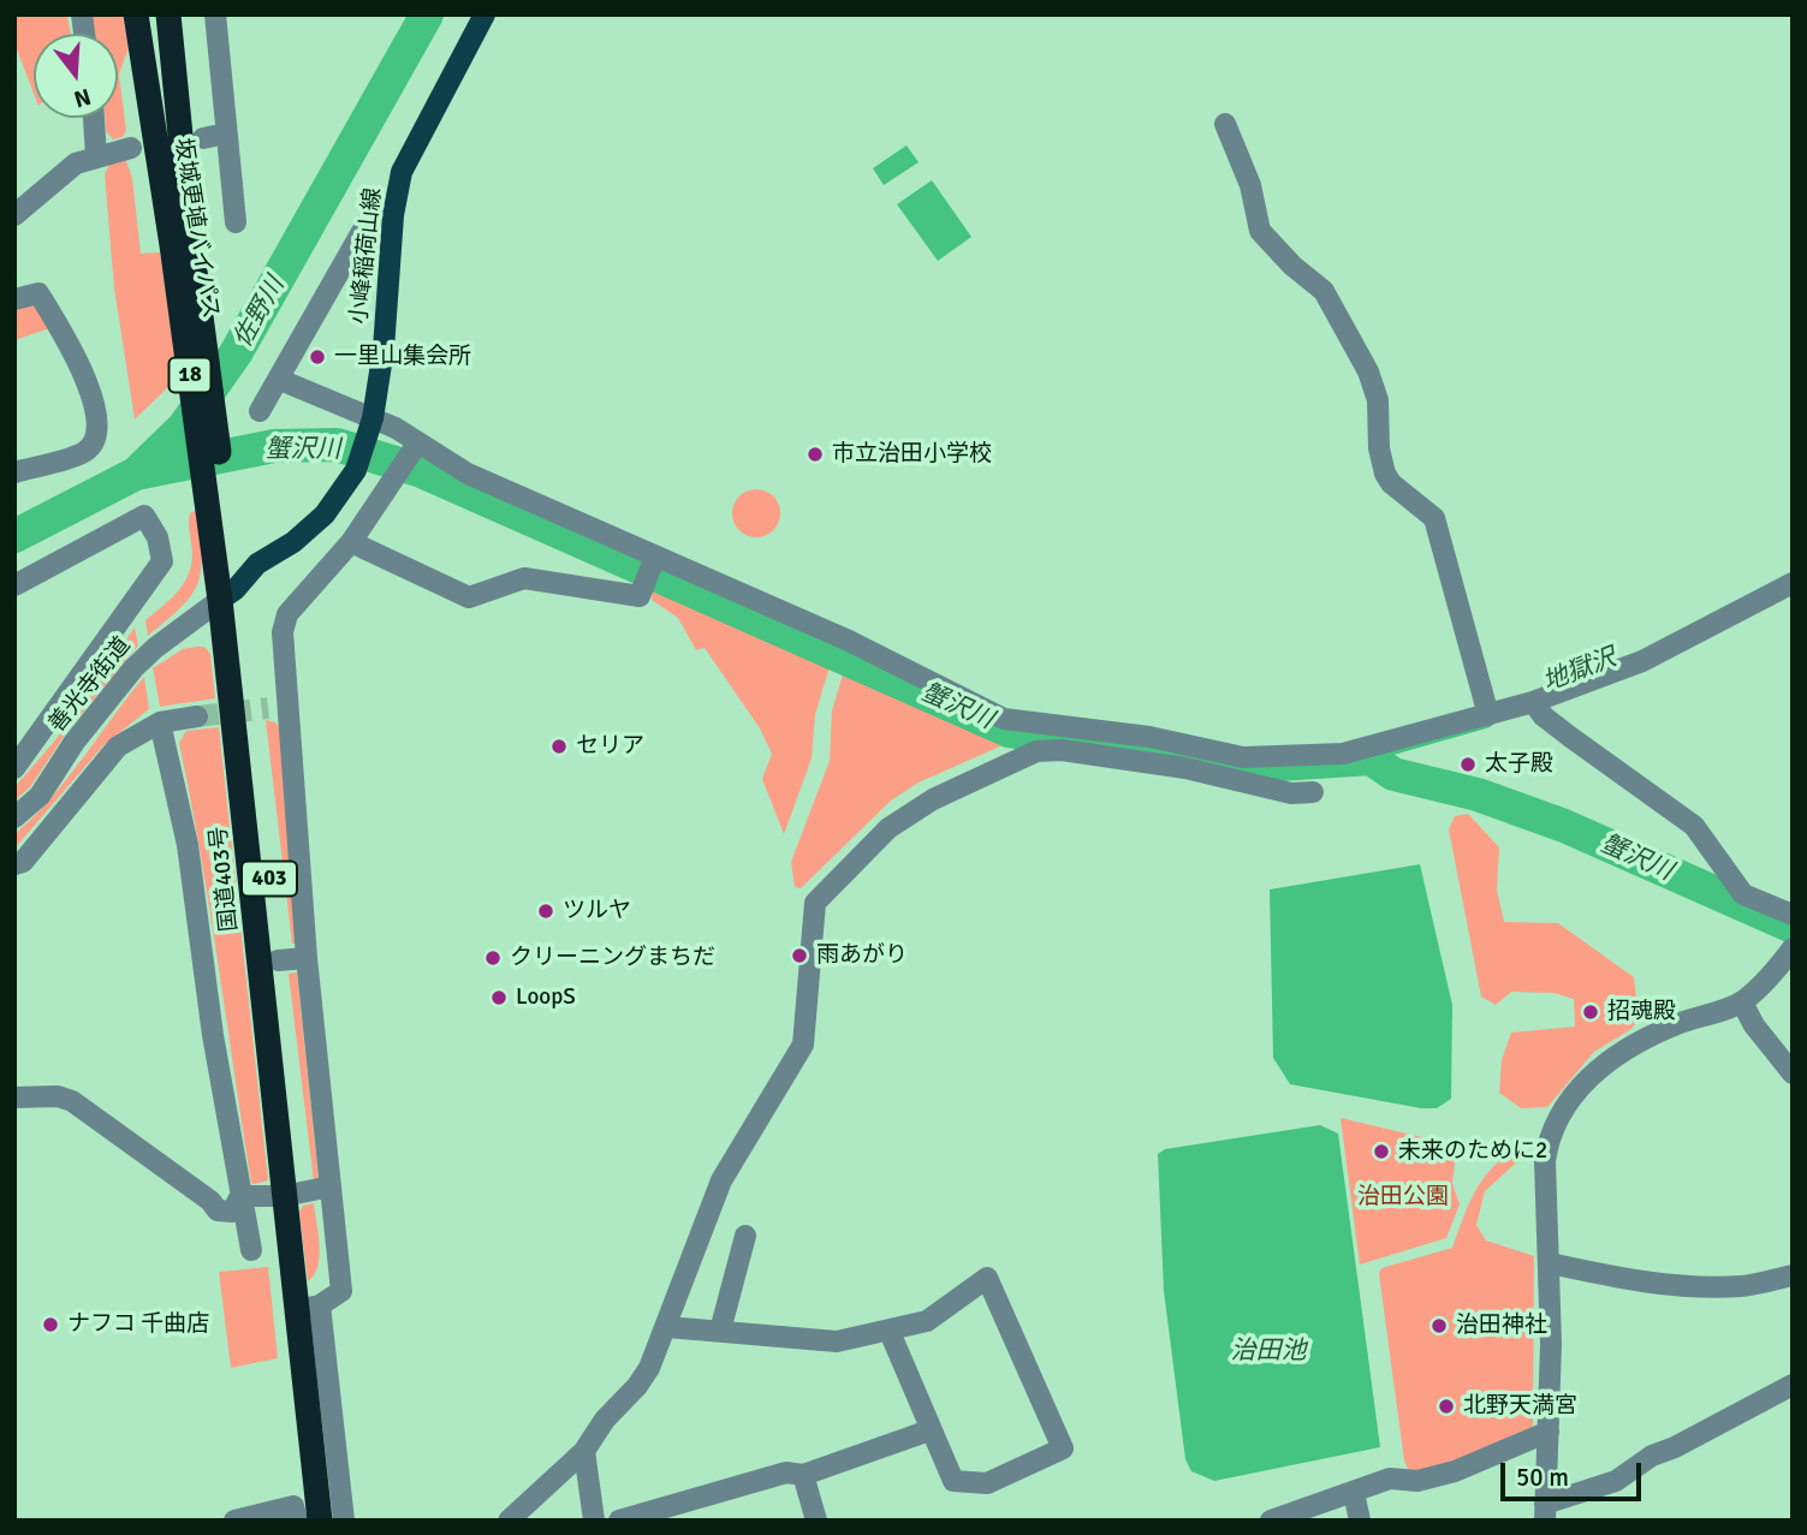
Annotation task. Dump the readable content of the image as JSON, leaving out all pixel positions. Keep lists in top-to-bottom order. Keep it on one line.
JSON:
{"streets":{"highway":["坂城更埴バイパス","18","国道403号","403"],"main road":["小峰稲荷山線"],"street":["善光寺街道"]},"crossings":[["坂城更埴バイパス","小峰稲荷山線"],["坂城更埴バイパス","善光寺街道"],["坂城更埴バイパス","国道403号"],["小峰稲荷山線","善光寺街道"],["小峰稲荷山線","国道403号"],["善光寺街道","国道403号"]],"water":["佐野川","蟹沢川","地獄沢","治田池"],"parks":["治田公園"],"places":["一里山集会所","市立治田小学校","セリア","太子殿","ツルヤ","雨あがり","クリーニングまちだ","LoopS","招魂殿","未来のために2","ナフコ 千曲店","治田神社","北野天満宮"],"scale_bar":"50 m","north":"bottom"}
